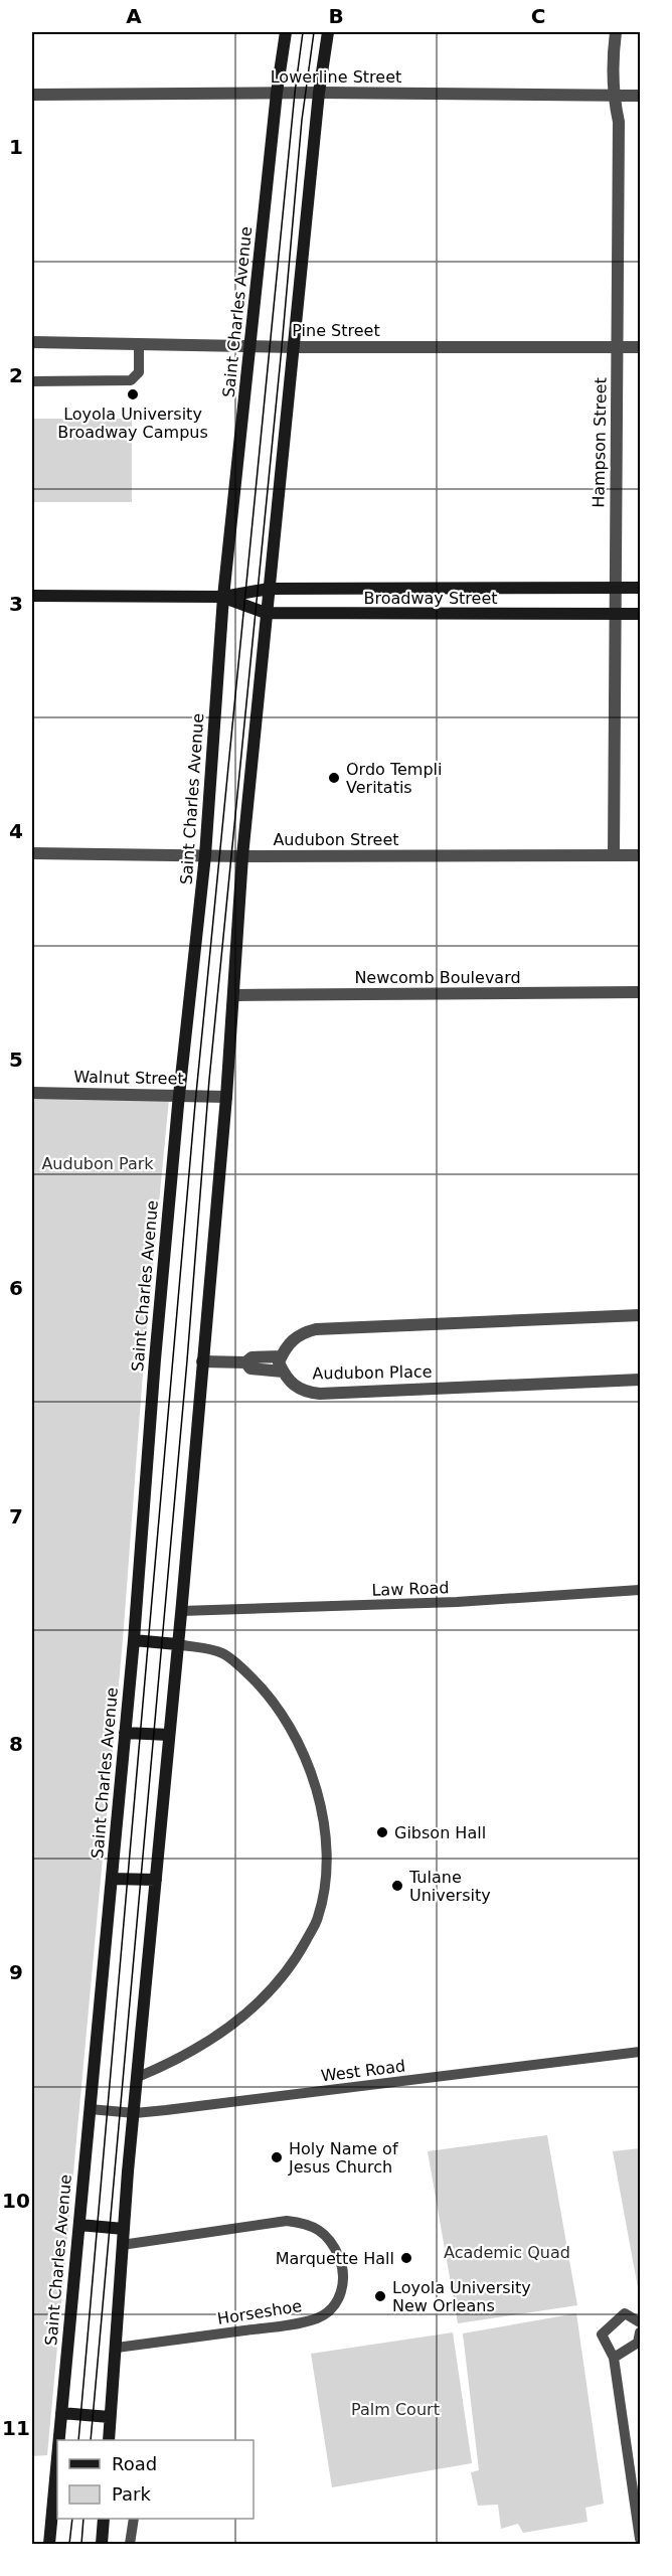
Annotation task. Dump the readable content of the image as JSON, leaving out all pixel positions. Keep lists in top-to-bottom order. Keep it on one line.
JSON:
{"streets":{"main road":["Saint Charles Avenue","Broadway Street"],"street":["Lowerline Street","Pine Street","Hampson Street","Audubon Street","Newcomb Boulevard","Walnut Street","Audubon Place"],"lane":["Law Road","West Road","Horseshoe"]},"crossings":[["Lowerline Street","Saint Charles Avenue"],["Lowerline Street","Hampson Street"],["Saint Charles Avenue","Pine Street"],["Saint Charles Avenue","Broadway Street"],["Saint Charles Avenue","Audubon Street"],["Saint Charles Avenue","Walnut Street"],["Saint Charles Avenue","West Road"],["Pine Street","Hampson Street"],["Hampson Street","Broadway Street"],["Hampson Street","Audubon Street"]],"parks":["Audubon Park","Academic Quad","Palm Court"],"places":["Loyola University Broadway Campus","Ordo Templi Veritatis","Gibson Hall","Tulane University","Holy Name of Jesus Church","Marquette Hall","Loyola University New Orleans"],"legend":["Road","Park"],"grid":{"columns":["A","B","C"],"rows":["1","2","3","4","5","6","7","8","9","10","11"]}}
